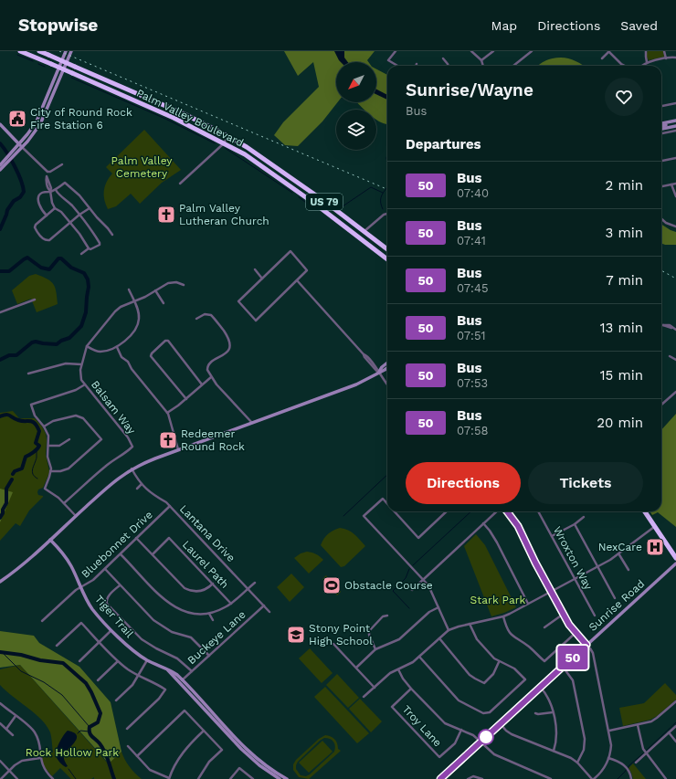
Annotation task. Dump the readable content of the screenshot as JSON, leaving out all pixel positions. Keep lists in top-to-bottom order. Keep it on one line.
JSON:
{"streets":{"highway":["Palm Valley Boulevard","US 79"],"main road":["Sunrise Road","Tiger Trail"],"street":["Balsam Way","Lantana Drive","Bluebonnet Drive","Wroxton Way","Laurel Path","Buckeye Lane","Troy Lane"]},"crossings":[["Lantana Drive","Bluebonnet Drive"],["Lantana Drive","Buckeye Lane"],["Bluebonnet Drive","Tiger Trail"],["Tiger Trail","Buckeye Lane"]],"parks":["Palm Valley Cemetery","Stark Park","Rock Hollow Park"],"places":{"public building":["City of Round Rock Fire Station 6"],"church":["Palm Valley Lutheran Church","Redeemer Round Rock"],"hospital":["NexCare"],"sports":["Obstacle Course"],"school or university":["Stony Point High School"]},"lines":["bus line 50"],"north":"bottom left","page":{"header":"Stopwise","nav":["Map","Directions","Saved"],"on_map":"50","heading":[["Sunrise/Wayne","Bus"],"Departures"],"list":[{"mark":"50","name":"Bus","note":"07:40","value":"2 min"},{"mark":"50","name":"Bus","note":"07:41","value":"3 min"},{"mark":"50","name":"Bus","note":"07:45","value":"7 min"},{"mark":"50","name":"Bus","note":"07:51","value":"13 min"},{"mark":"50","name":"Bus","note":"07:53","value":"15 min"},{"mark":"50","name":"Bus","note":"07:58","value":"20 min"}],"buttons":["Directions","Tickets"]}}
